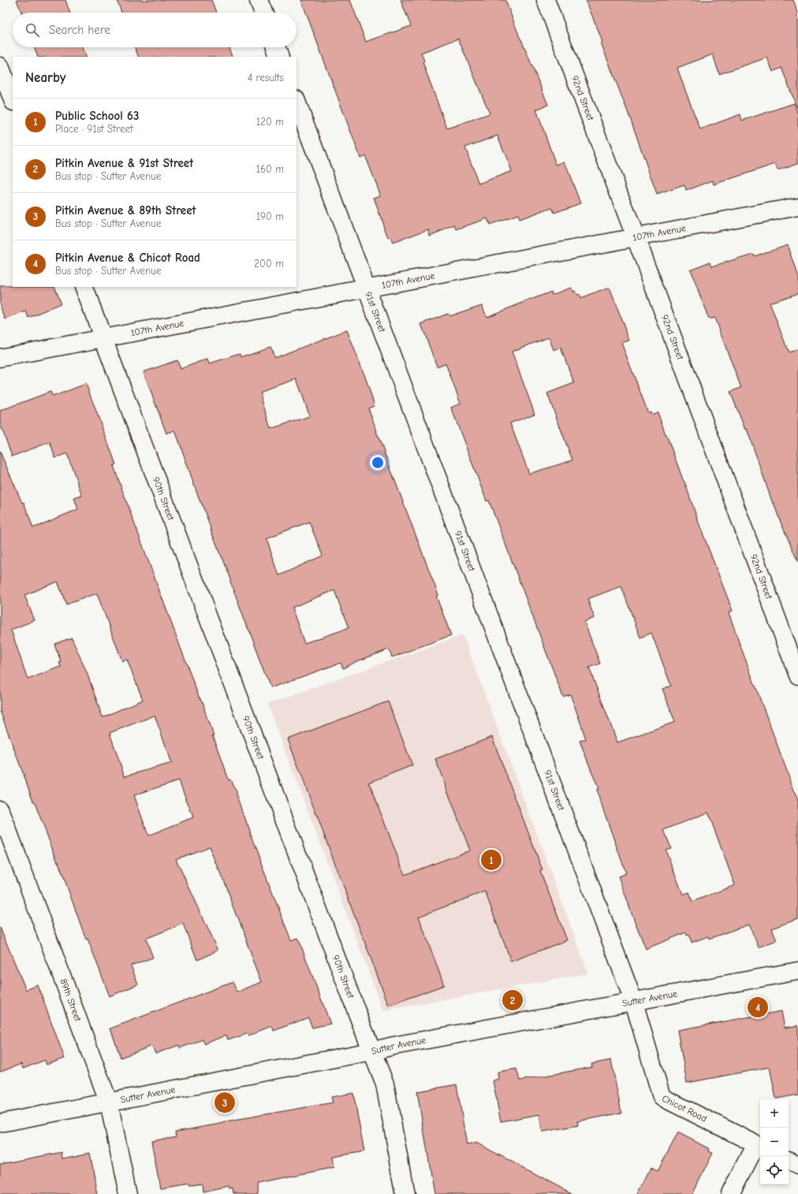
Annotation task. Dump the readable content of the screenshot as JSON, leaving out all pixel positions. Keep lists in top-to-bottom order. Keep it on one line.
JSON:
{"streets":{"street":["92nd Street","107th Avenue","91st Street","90th Street","Sutter Avenue","89th Street","Chicot Road"]},"crossings":[["92nd Street","107th Avenue"],["107th Avenue","91st Street"],["107th Avenue","90th Street"],["91st Street","Sutter Avenue"],["91st Street","Chicot Road"],["90th Street","Sutter Avenue"],["Sutter Avenue","89th Street"],["Sutter Avenue","Chicot Road"]],"page":{"search":"Search here","heading":["Nearby","4 results"],"list":[{"mark":"1","name":"Public School 63","note":"Place · 91st Street","value":"120 m"},{"mark":"2","name":"Pitkin Avenue & 91st Street","note":"Bus stop · Sutter Avenue","value":"160 m"},{"mark":"3","name":"Pitkin Avenue & 89th Street","note":"Bus stop · Sutter Avenue","value":"190 m"},{"mark":"4","name":"Pitkin Avenue & Chicot Road","note":"Bus stop · Sutter Avenue","value":"200 m"}],"pins":["1","2","4","3"],"map_buttons":["+","−"]}}
